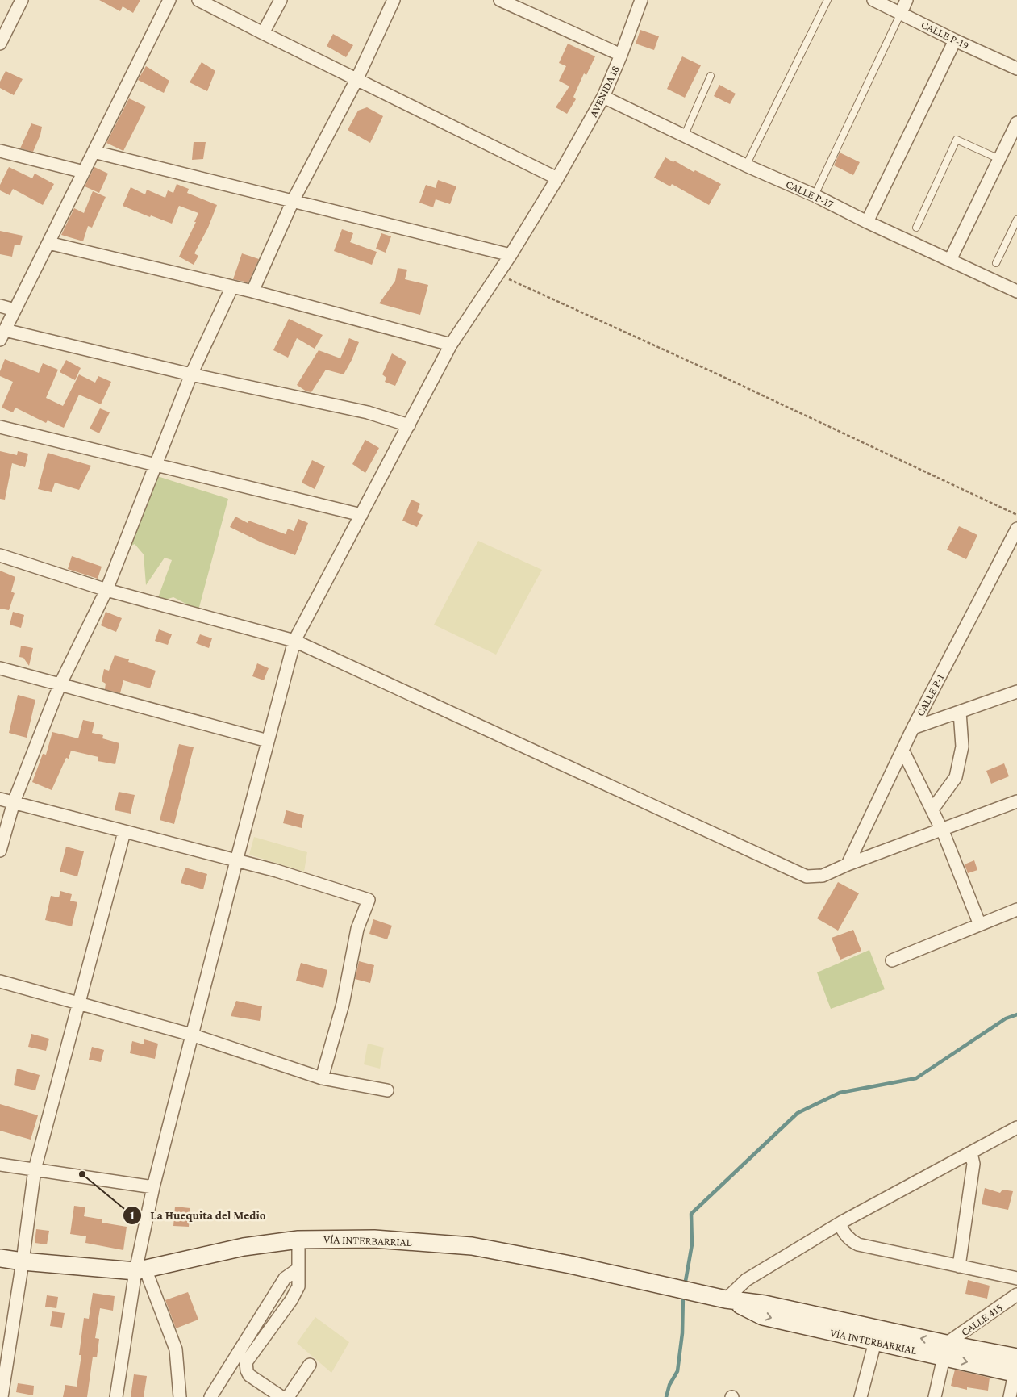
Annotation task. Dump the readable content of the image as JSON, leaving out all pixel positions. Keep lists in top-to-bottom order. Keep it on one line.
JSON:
{"streets":{"main road":["VÍA INTERBARRIAL"],"street":["CALLE P-19","AVENIDA 18","CALLE P-17","CALLE P-1","CALLE 415"]},"crossings":[["AVENIDA 18","CALLE P-17"],["AVENIDA 18","VÍA INTERBARRIAL"],["VÍA INTERBARRIAL","CALLE 415"]],"places":["La Huequita del Medio"]}
